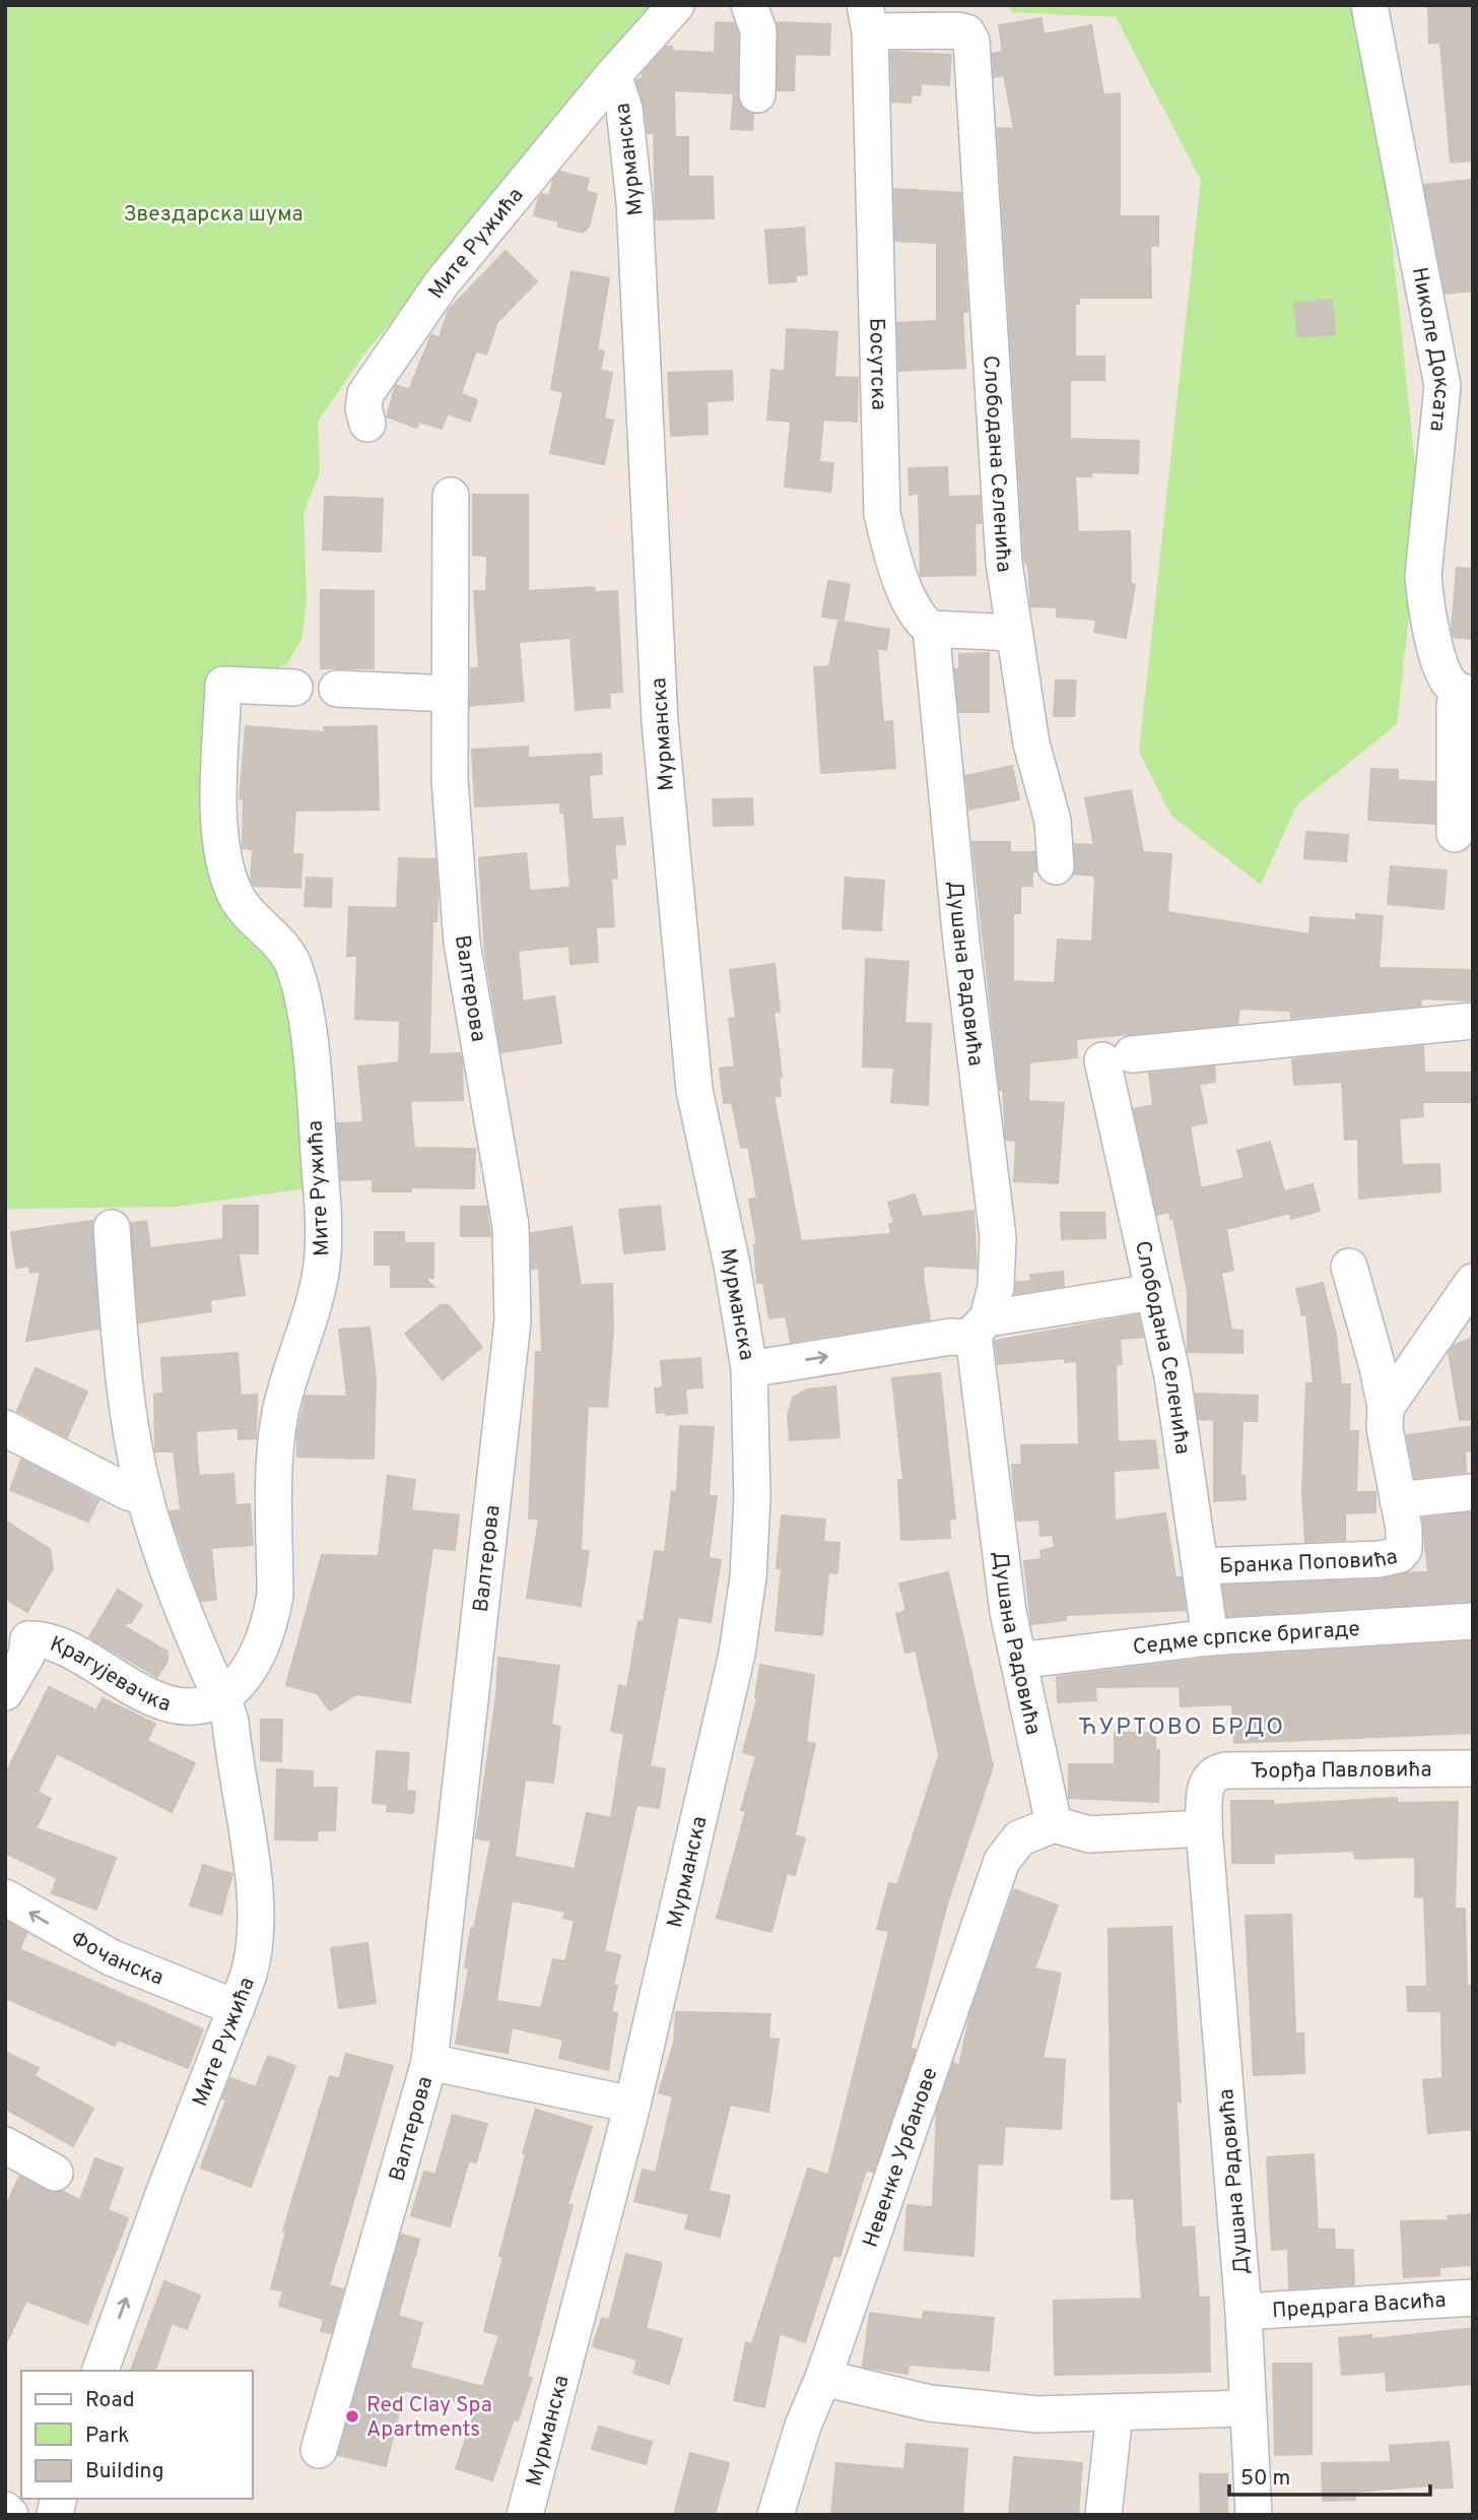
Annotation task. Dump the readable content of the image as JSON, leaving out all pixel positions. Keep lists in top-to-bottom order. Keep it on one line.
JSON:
{"streets":{"street":["Мурманска","Мите Ружића","Николе Доксата","Босутска","Слободана Селенића","Душана Радовића","Валтерова","Бранка Поповића","Седме српске бригаде","Крагујевачка","Ђорђа Павловића","Фочанска","Невенке Урбанове","Предрага Васића"]},"crossings":[["Мурманска","Мите Ружића"],["Мите Ружића","Крагујевачка"],["Мите Ружића","Фочанска"],["Босутска","Слободана Селенића"],["Босутска","Душана Радовића"],["Слободана Селенића","Бранка Поповића"],["Слободана Селенића","Седме српске бригаде"],["Душана Радовића","Седме српске бригаде"],["Душана Радовића","Ђорђа Павловића"],["Душана Радовића","Невенке Урбанове"],["Душана Радовића","Предрага Васића"]],"one_way":["Фочанска"],"districts":["ЋУРТОВО БРДО"],"parks":["Звездарска шума"],"places":["Red Clay Spa Apartments"],"legend":["Road","Park","Building"],"scale_bar":"50 m"}
